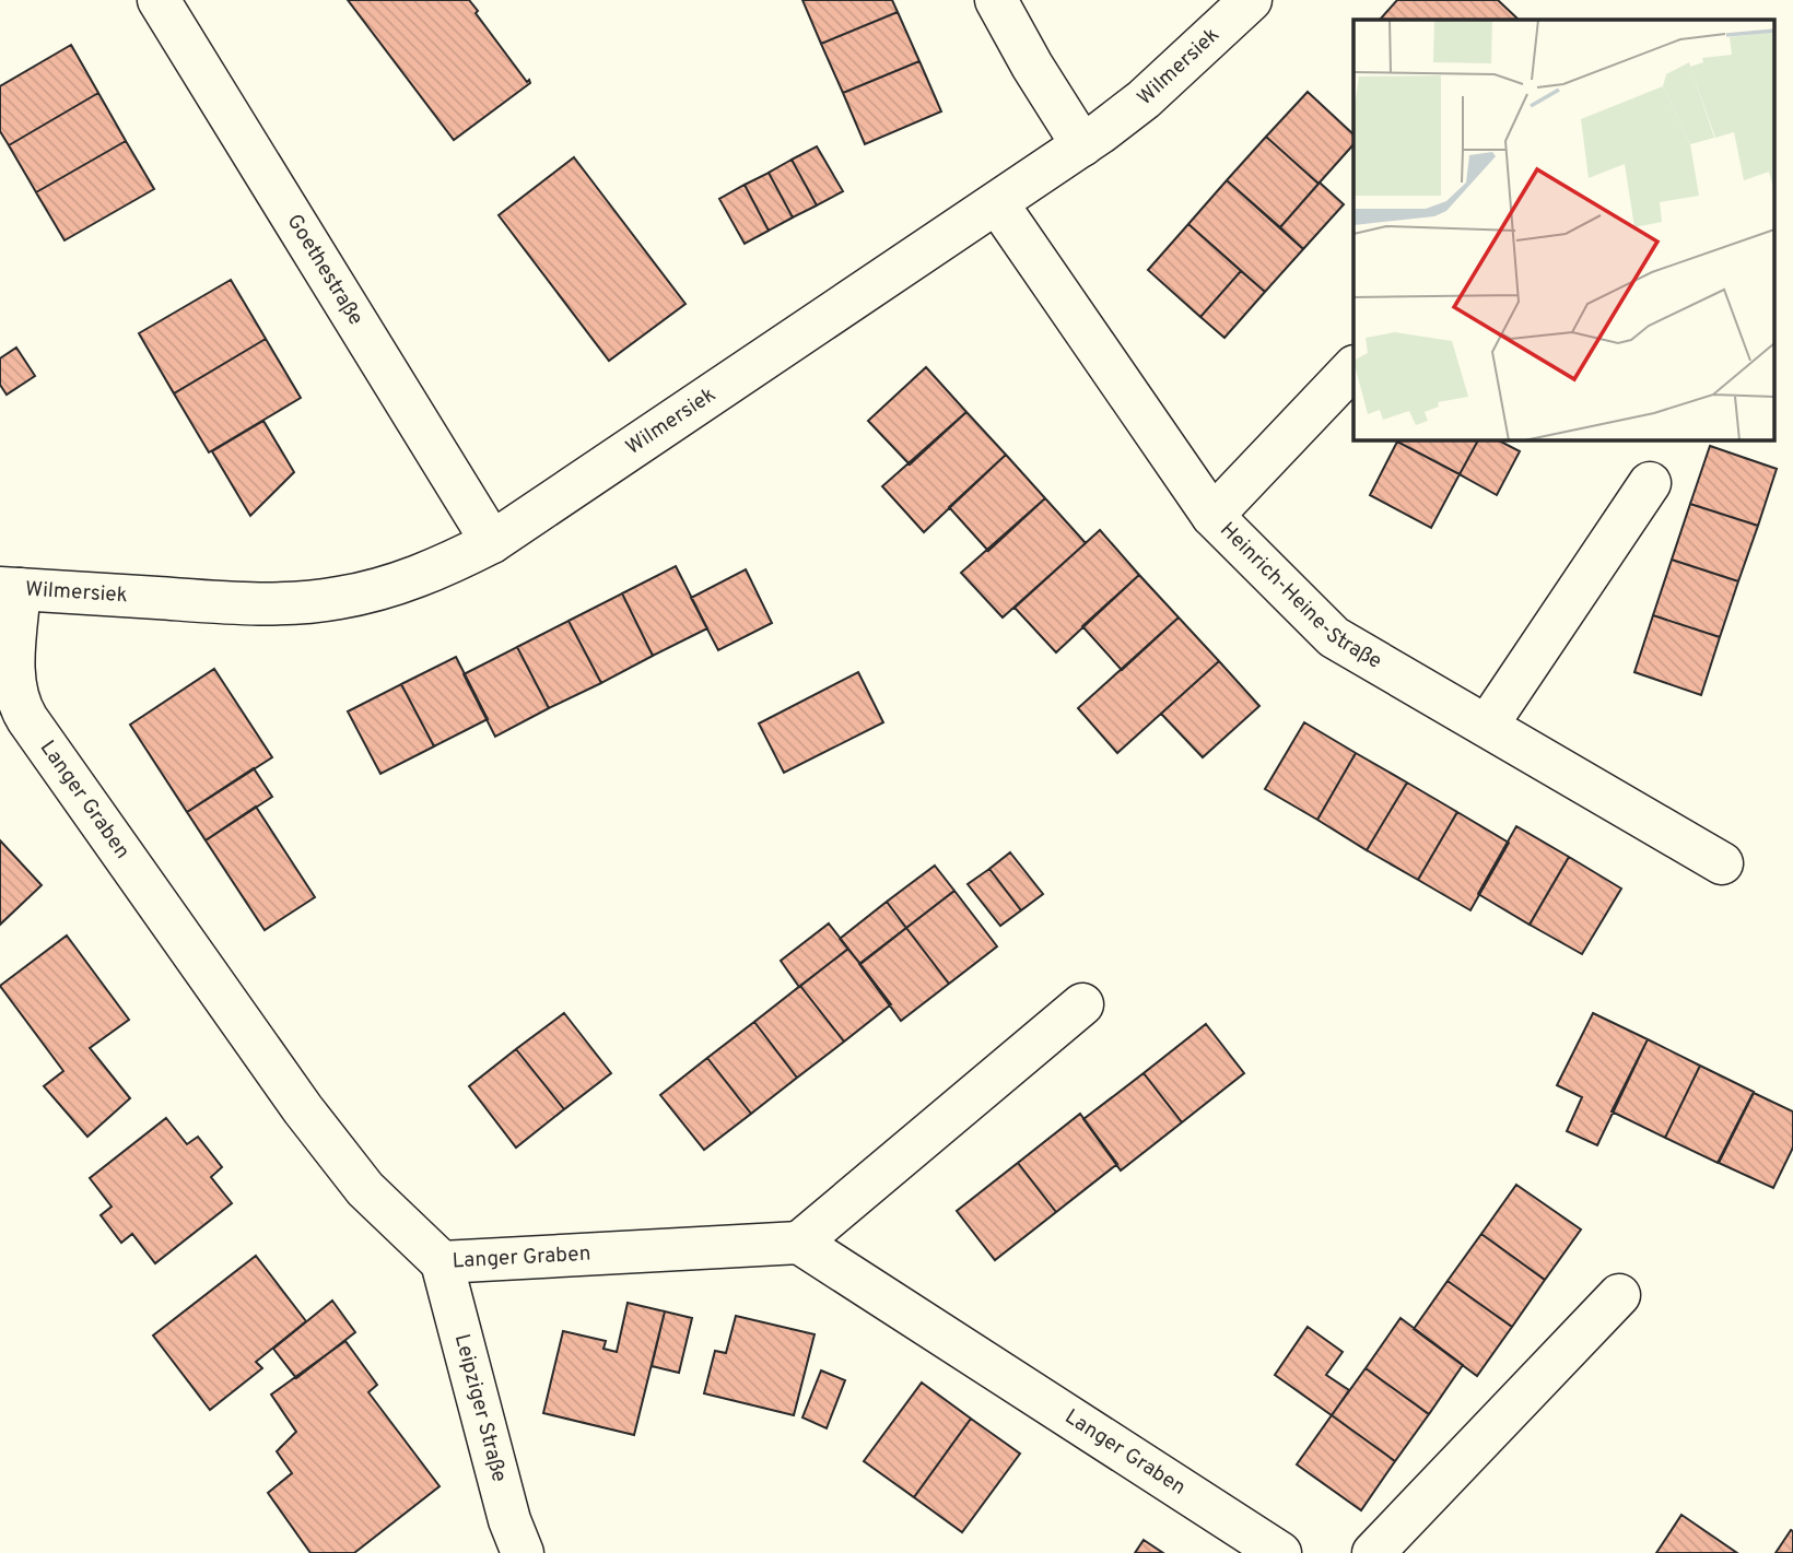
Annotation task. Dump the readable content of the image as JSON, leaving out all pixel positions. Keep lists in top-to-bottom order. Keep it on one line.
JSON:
{"streets":{"street":["Wilmersiek","Goethestraße","Heinrich-Heine-Straße","Langer Graben","Leipziger Straße"]},"crossings":[["Wilmersiek","Goethestraße"],["Wilmersiek","Heinrich-Heine-Straße"],["Wilmersiek","Langer Graben"],["Langer Graben","Leipziger Straße"]]}
